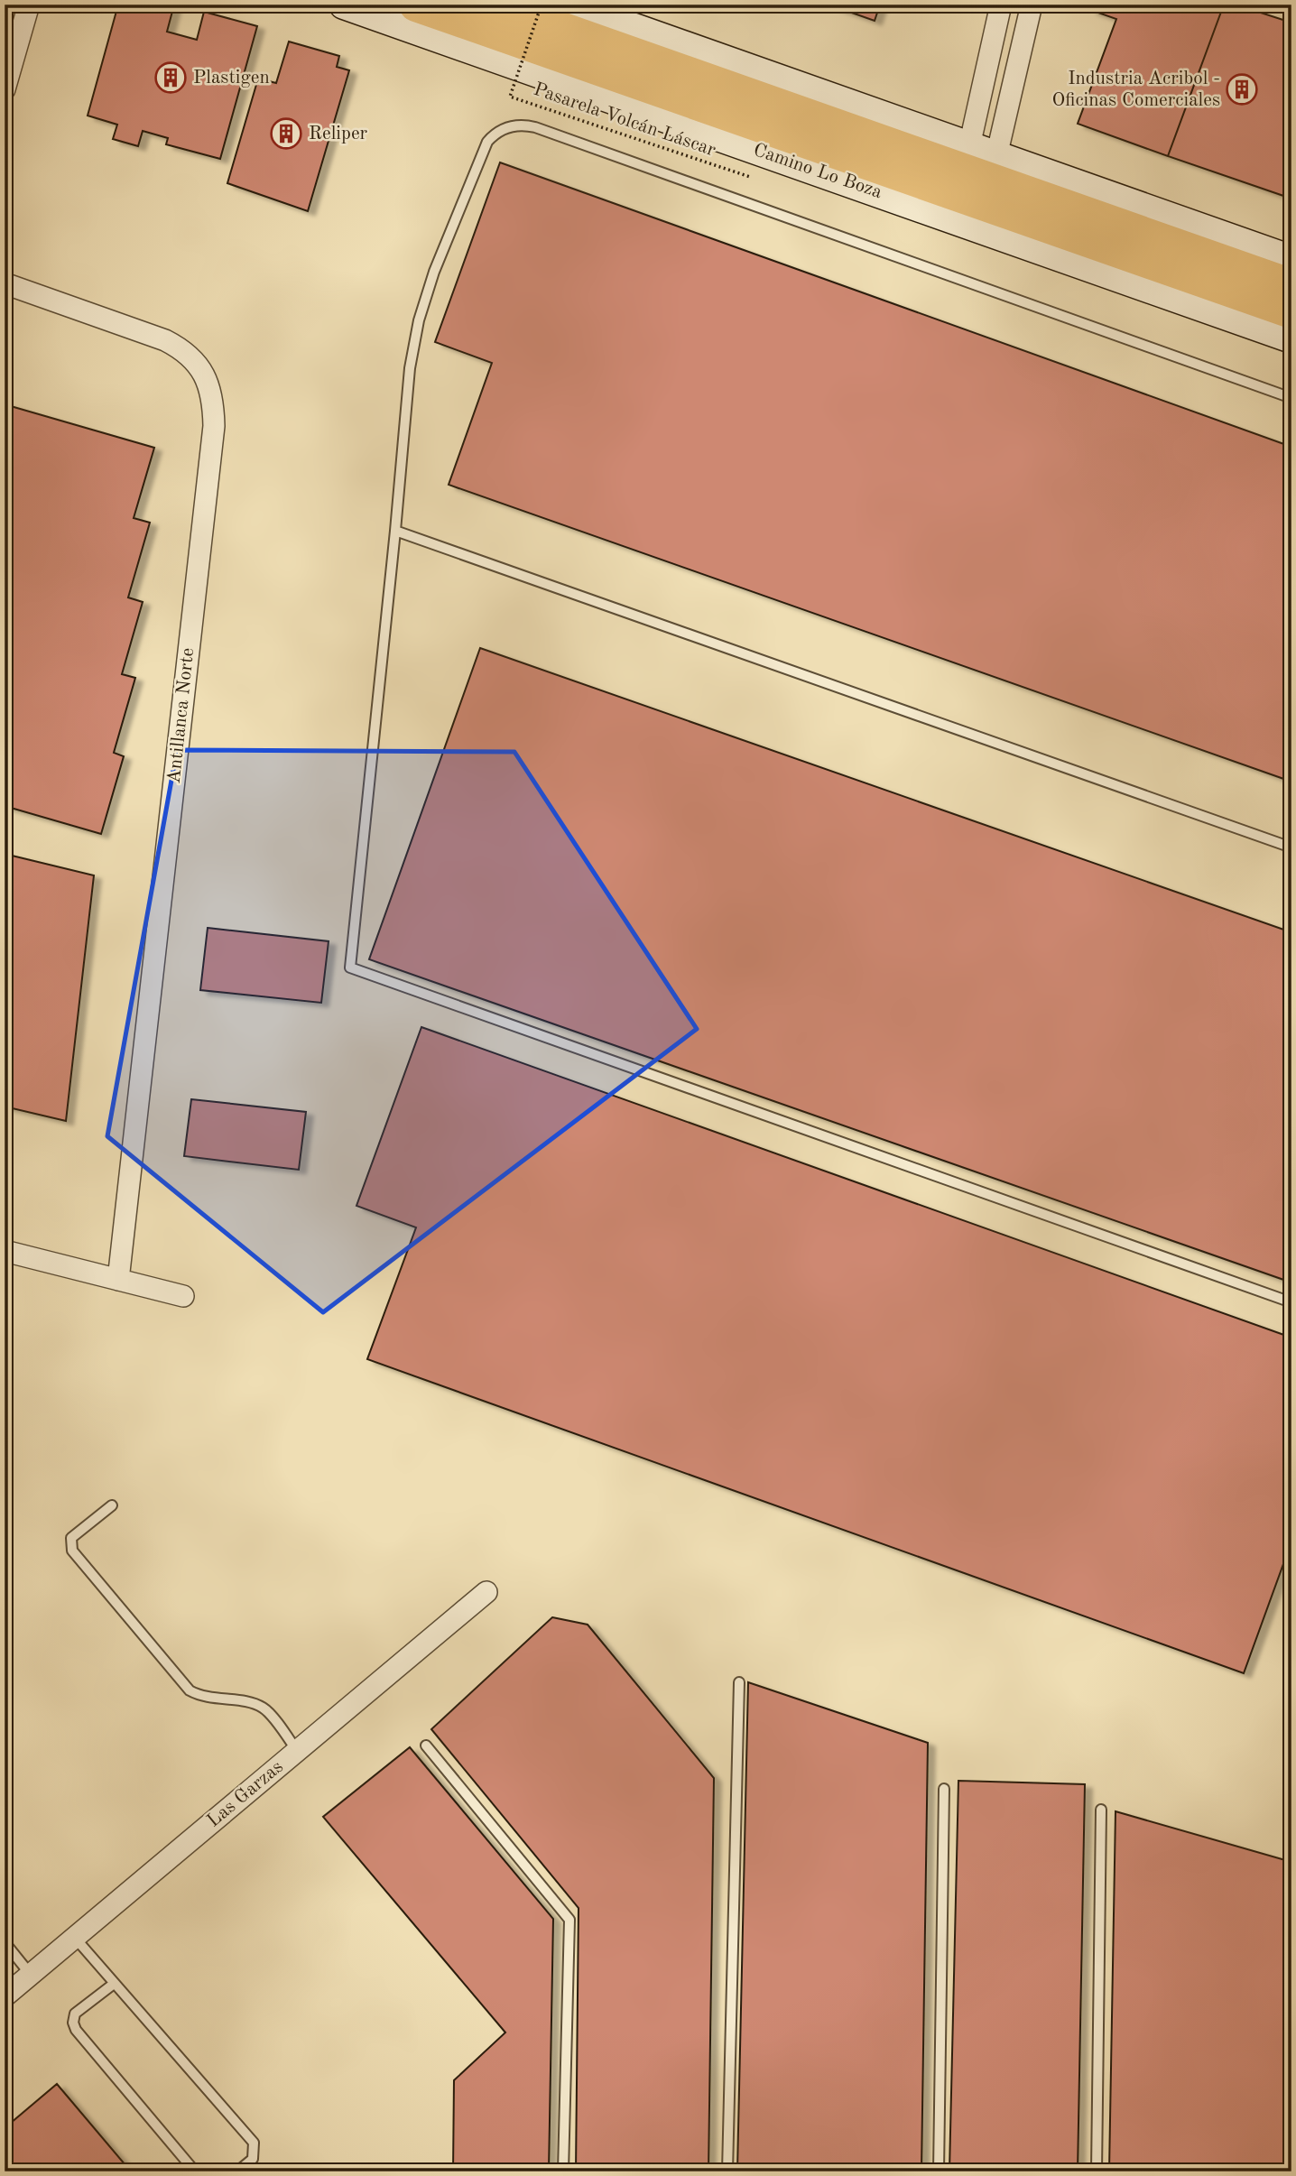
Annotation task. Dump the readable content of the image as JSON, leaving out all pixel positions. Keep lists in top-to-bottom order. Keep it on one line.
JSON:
{"streets":{"street":["Camino Lo Boza","Antillanca Norte","Las Garzas"],"path":["Pasarela Volcán Láscar"]},"places":{"building":["Plastigen","Industria Acribol - Oficinas Comerciales","Reliper"]}}
